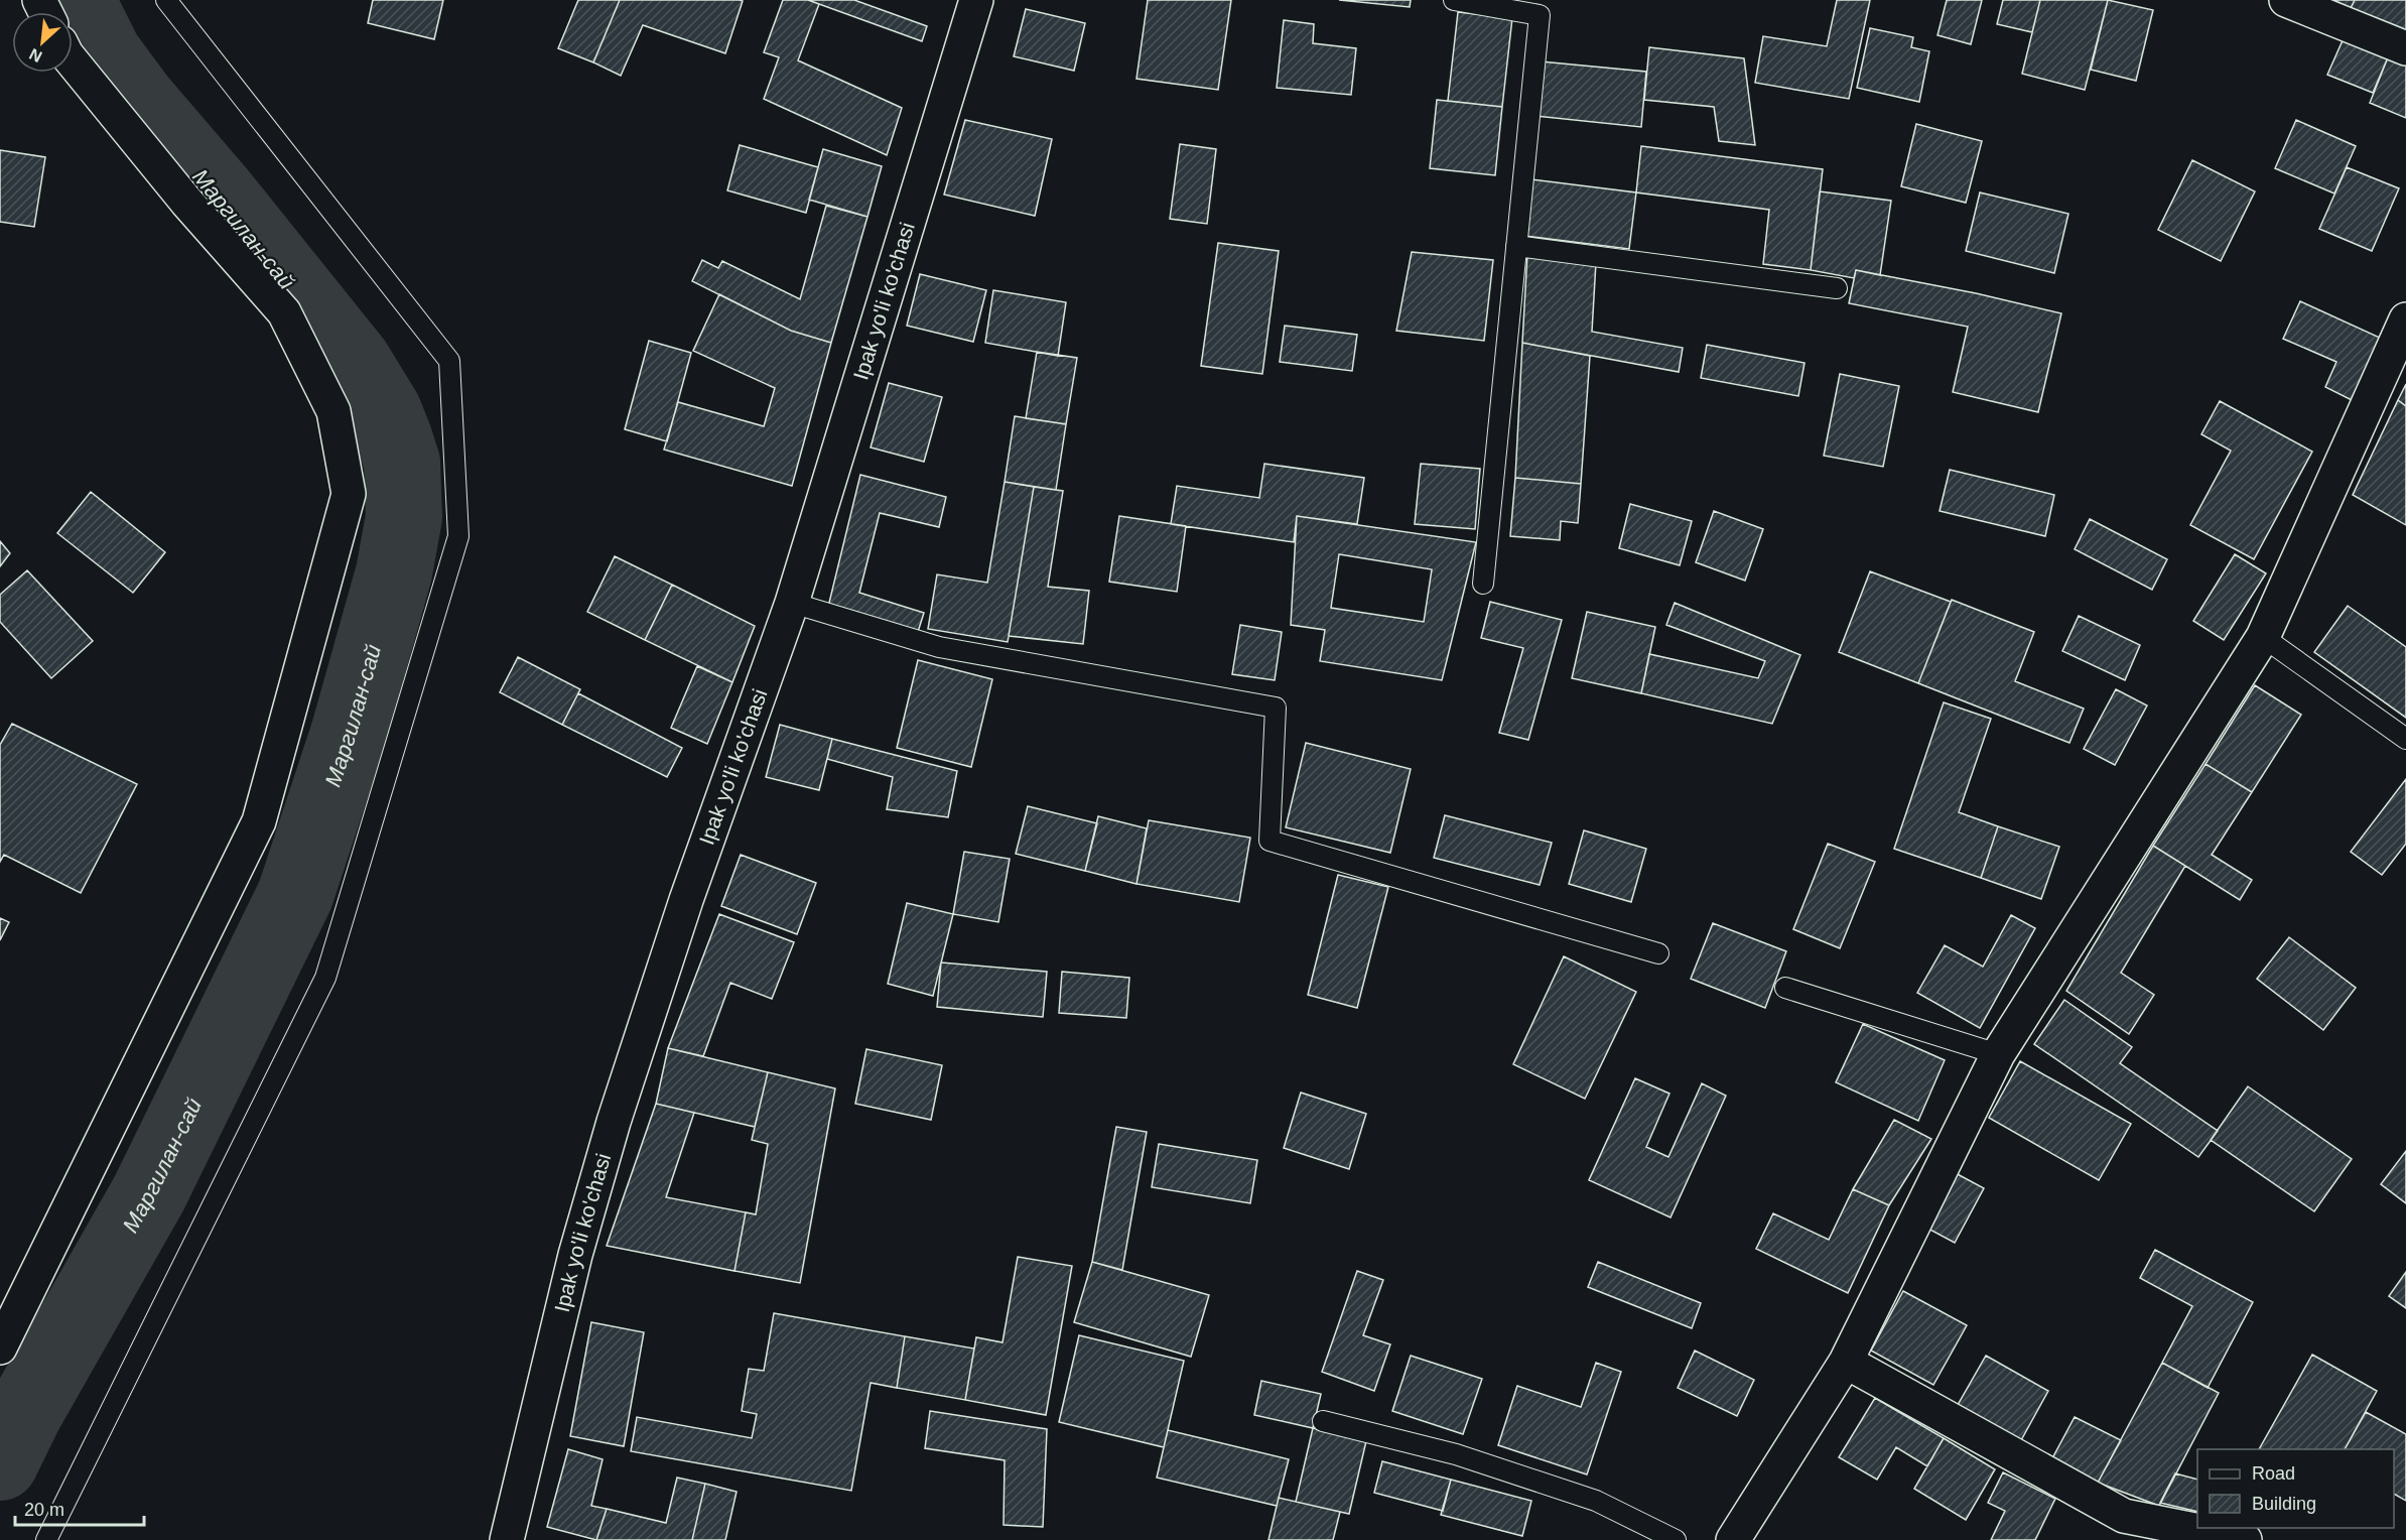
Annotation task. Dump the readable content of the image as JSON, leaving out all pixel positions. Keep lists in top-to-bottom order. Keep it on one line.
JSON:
{"streets":{"street":["Ipak yo'li ko'chasi"]},"water":["Маргилан-сай"],"legend":["Road","Building"],"scale_bar":"20 m","north":"bottom left"}
